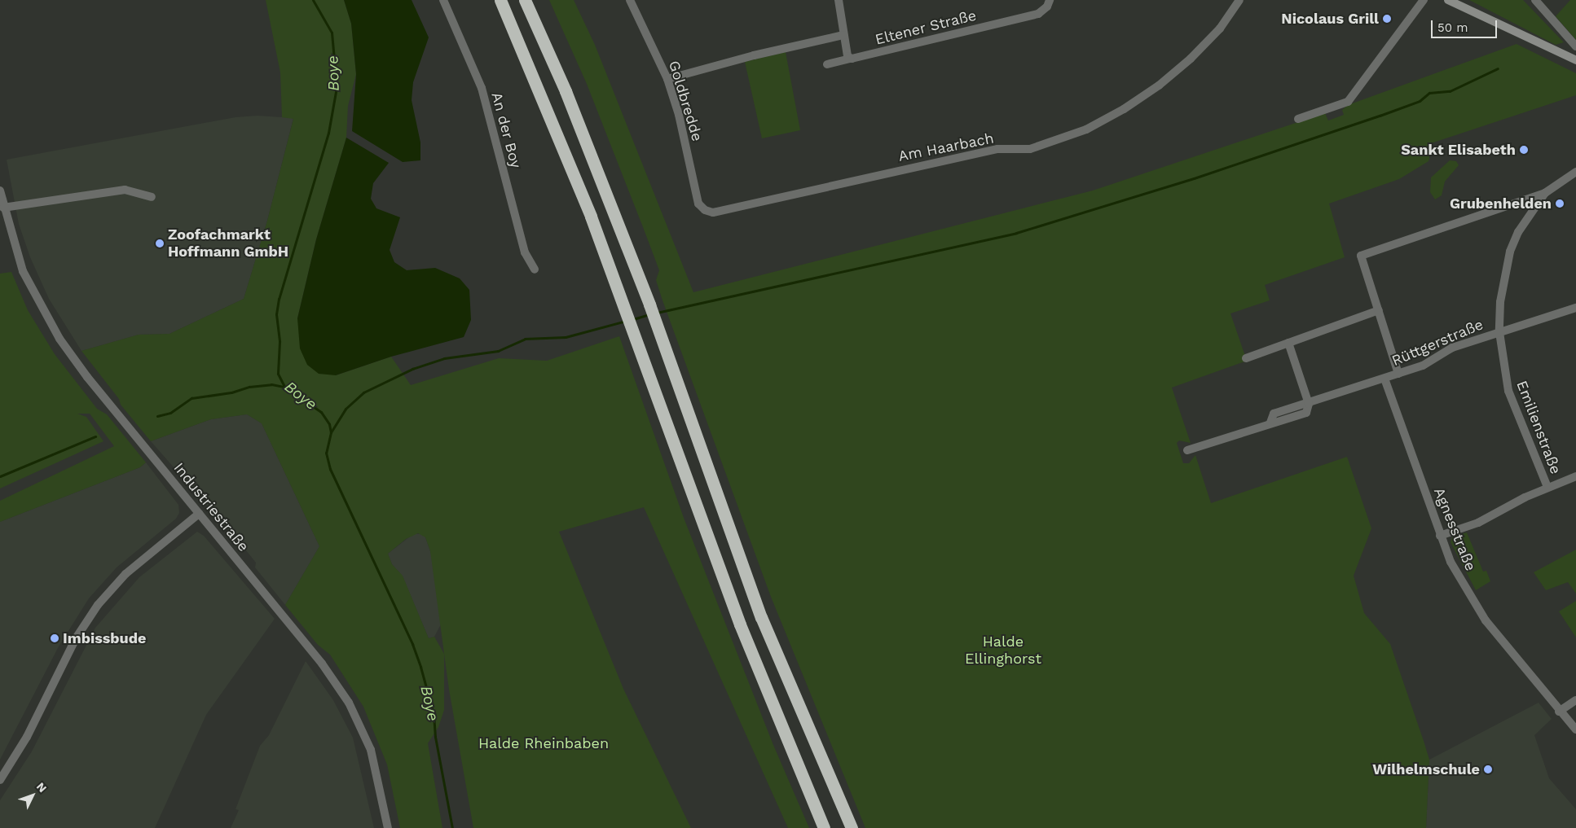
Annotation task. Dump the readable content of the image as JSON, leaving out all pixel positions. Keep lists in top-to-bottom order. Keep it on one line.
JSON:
{"streets":{"street":["Eltener Straße","Goldbredde","An der Boy","Am Haarbach","Rüttgerstraße","Emilienstraße","Industriestraße","Agnesstraße"]},"crossings":[["Goldbredde","Am Haarbach"],["Rüttgerstraße","Emilienstraße"],["Rüttgerstraße","Agnesstraße"]],"water":["Boye"],"parks":["Halde Ellinghorst","Halde Rheinbaben"],"places":["Nicolaus Grill","Sankt Elisabeth","Grubenhelden","Zoofachmarkt Hoffmann GmbH","Imbissbude","Wilhelmschule"],"scale_bar":"50 m","north":"top right"}
